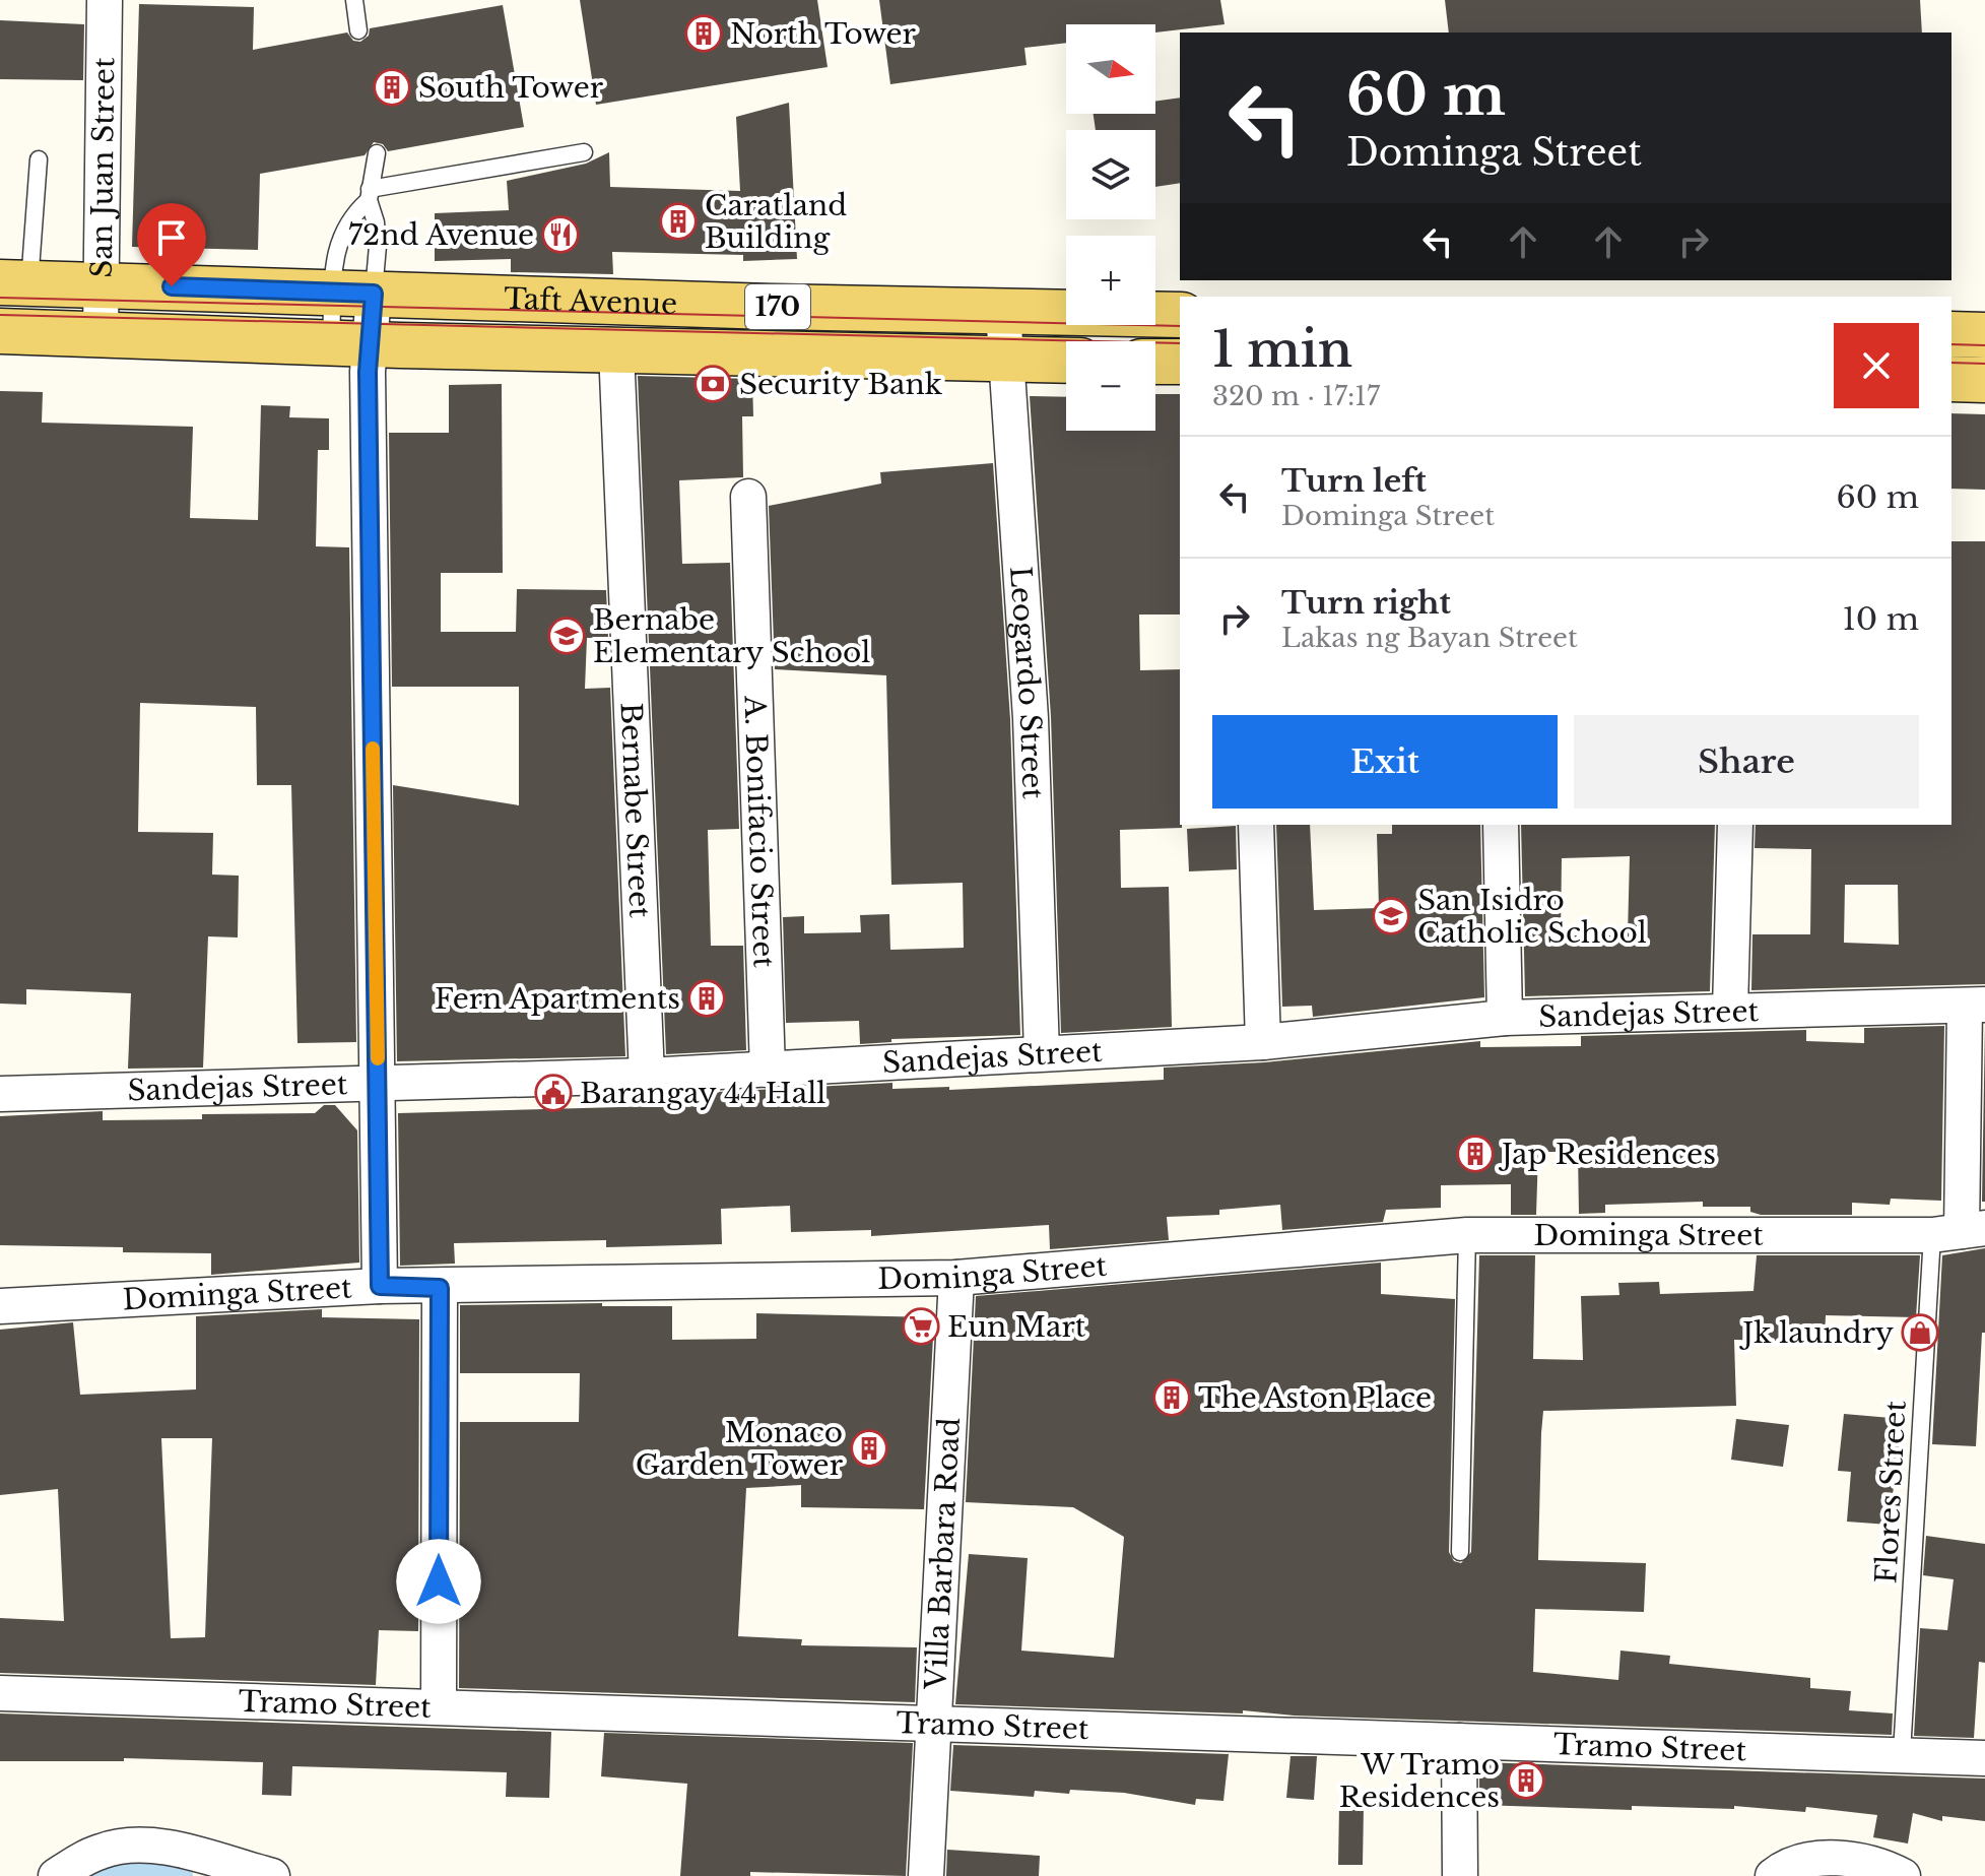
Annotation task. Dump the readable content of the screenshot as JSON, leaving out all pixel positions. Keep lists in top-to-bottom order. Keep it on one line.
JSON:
{"streets":{"main road":["Taft Avenue","170"],"street":["San Juan Street","Leogardo Street","Bernabe Street","A. Bonifacio Street","Sandejas Street","Dominga Street","Villa Barbara Road","Tramo Street"],"lane":["Flores Street"]},"crossings":[["San Juan Street","Taft Avenue"],["Taft Avenue","Leogardo Street"],["Taft Avenue","Bernabe Street"],["Leogardo Street","Sandejas Street"],["Bernabe Street","Sandejas Street"],["A. Bonifacio Street","Sandejas Street"],["Dominga Street","Flores Street"],["Dominga Street","Villa Barbara Road"],["Flores Street","Tramo Street"],["Villa Barbara Road","Tramo Street"]],"places":{"building":["North Tower","South Tower","Caratland Building","Fern Apartments","Jap Residences","The Aston Place","Monaco Garden Tower","W Tramo Residences"],"restaurant":["72nd Avenue"],"bank":["Security Bank"],"school or university":["Bernabe Elementary School","San Isidro Catholic School"],"public building":["Barangay 44 Hall"],"supermarket":["Eun Mart"],"shop":["Jk laundry"]},"north":"right","page":{"map_buttons":["+","−"],"turn":["60 m","Dominga Street"],"heading":["1 min","320 m · 17:17"],"list":[{"name":"Turn left","note":"Dominga Street","value":"60 m"},{"name":"Turn right","note":"Lakas ng Bayan Street","value":"10 m"}],"buttons":["Exit","Share"]}}
